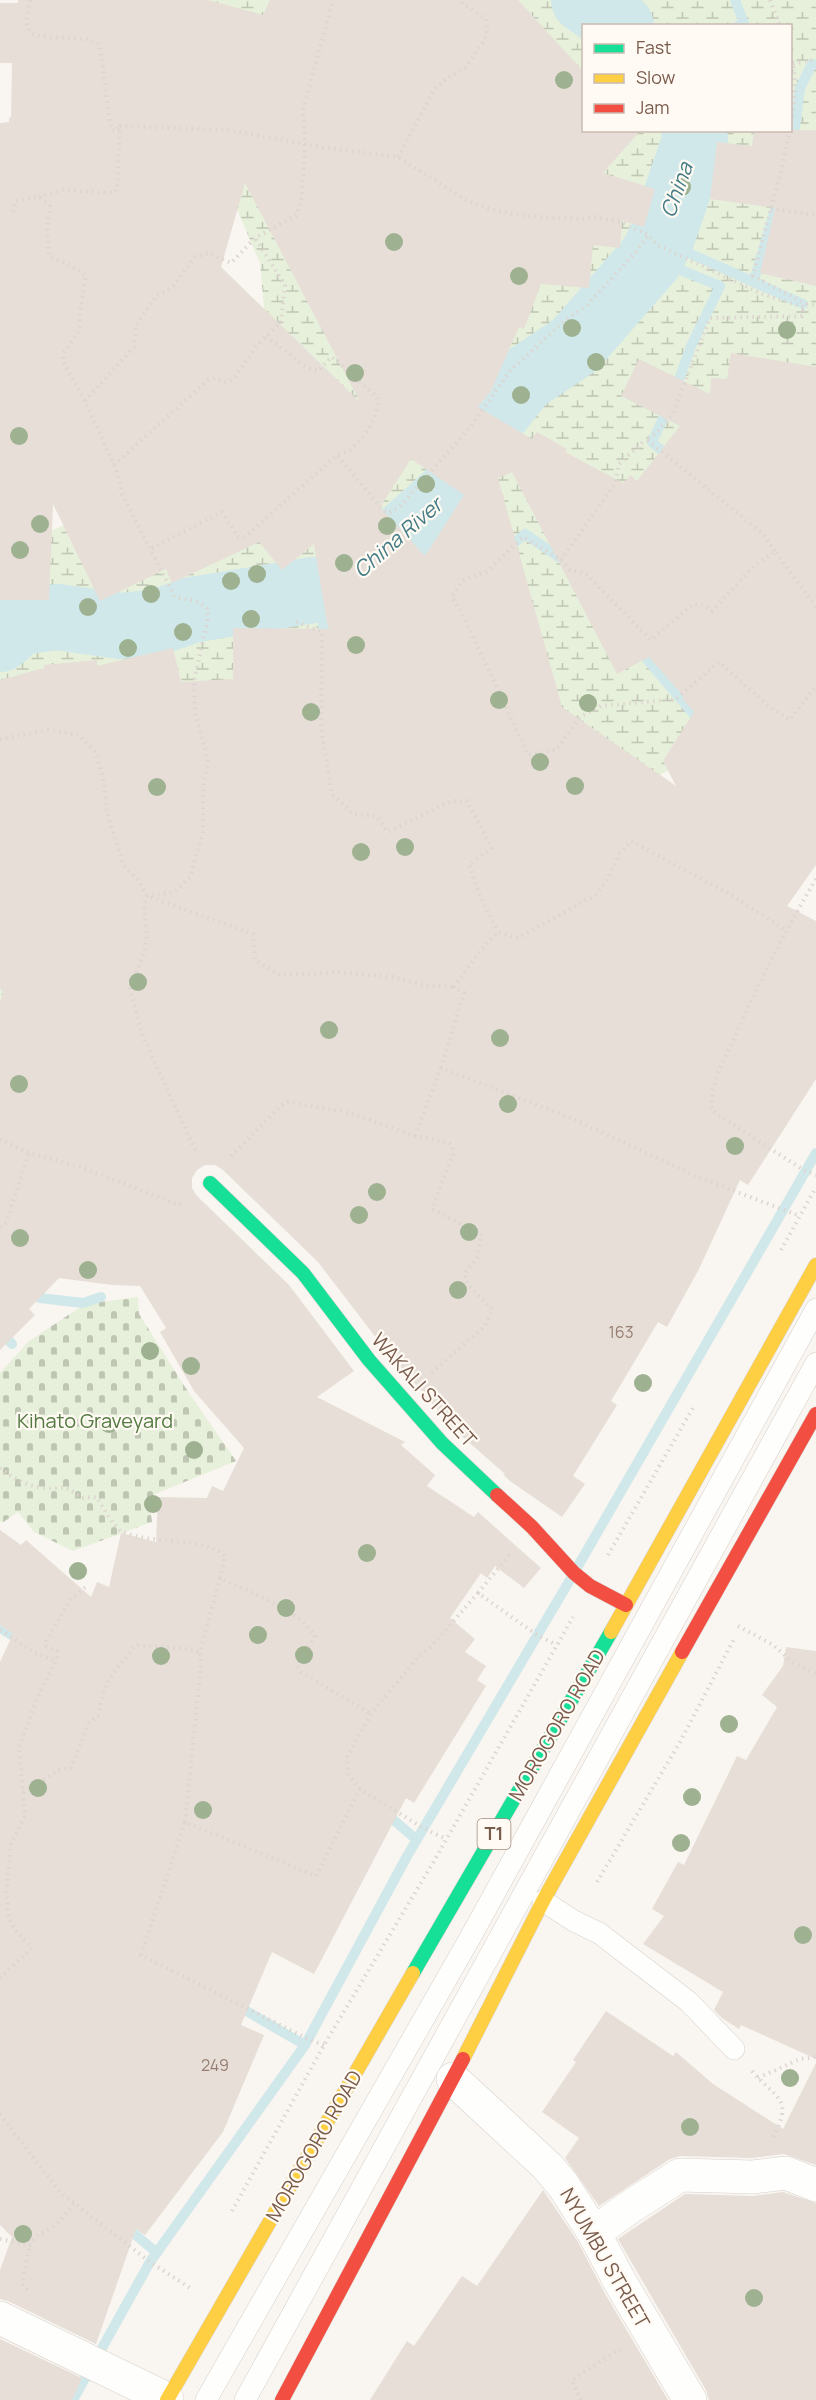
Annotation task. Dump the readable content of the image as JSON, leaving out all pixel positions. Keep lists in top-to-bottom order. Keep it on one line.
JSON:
{"streets":{"main road":["WAKALI STREET","MOROGORO ROAD","T1"],"street":["NYUMBU STREET"]},"crossings":[["WAKALI STREET","MOROGORO ROAD"]],"water":["China","China River"],"parks":["Kihato Graveyard"],"house_numbers":["163","249"],"legend":["Fast","Slow","Jam"]}
